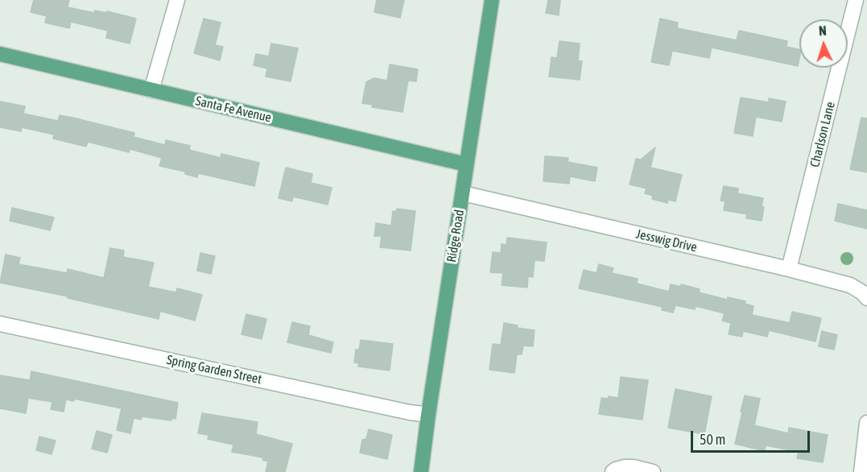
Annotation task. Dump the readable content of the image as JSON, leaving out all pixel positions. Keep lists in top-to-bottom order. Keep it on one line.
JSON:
{"streets":{"main road":["Santa Fe Avenue","Ridge Road"],"street":["Charlson Lane","Jesswig Drive","Spring Garden Street"]},"crossings":[["Santa Fe Avenue","Ridge Road"],["Charlson Lane","Jesswig Drive"],["Ridge Road","Jesswig Drive"],["Ridge Road","Spring Garden Street"]],"scale_bar":"50 m","north":"top"}
